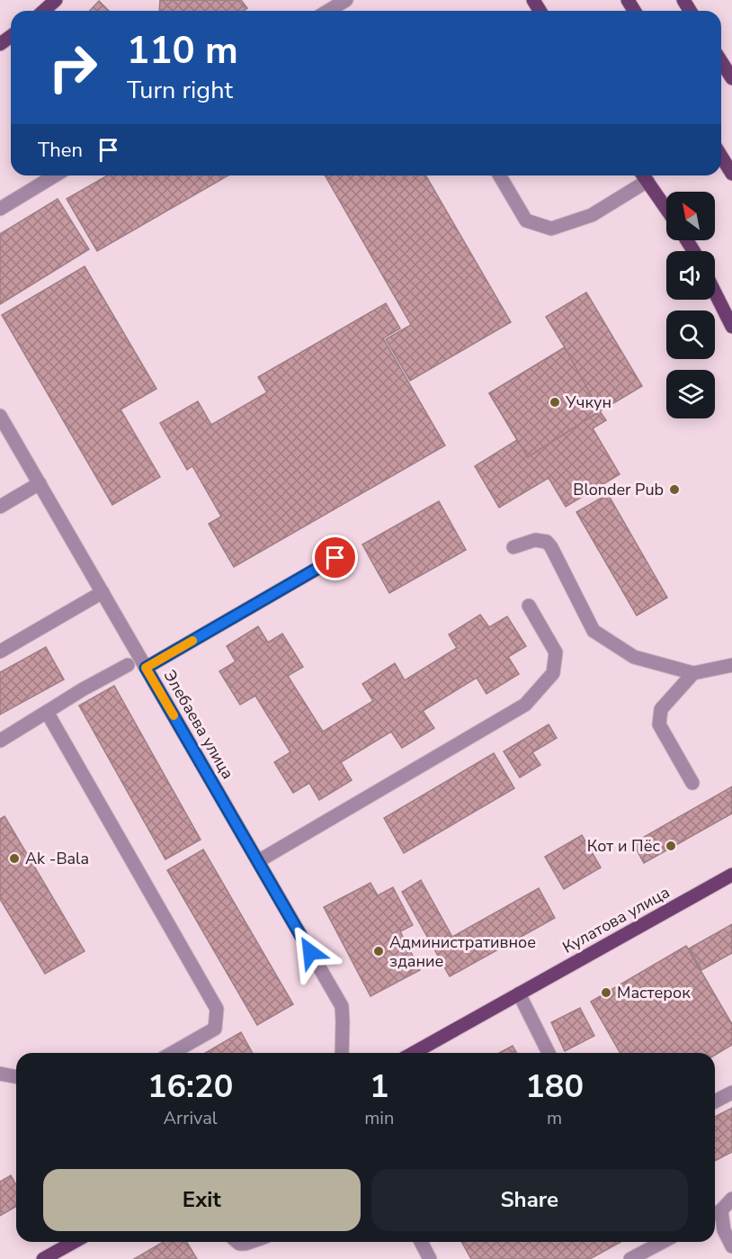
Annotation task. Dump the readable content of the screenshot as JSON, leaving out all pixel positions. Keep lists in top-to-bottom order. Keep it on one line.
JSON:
{"streets":{"main road":["Кулатова улица"],"street":["Элебаева улица"]},"places":["Учкун","Blonder Pub","Кот и Пёс","Ak -Bala","Административное здание","Мастерок"],"north":"top left","page":{"turn":["110 m","Turn right"],"then":"Then","eta":["16:20","Arrival","1","min","180","m"],"buttons":["Exit","Share"]}}
